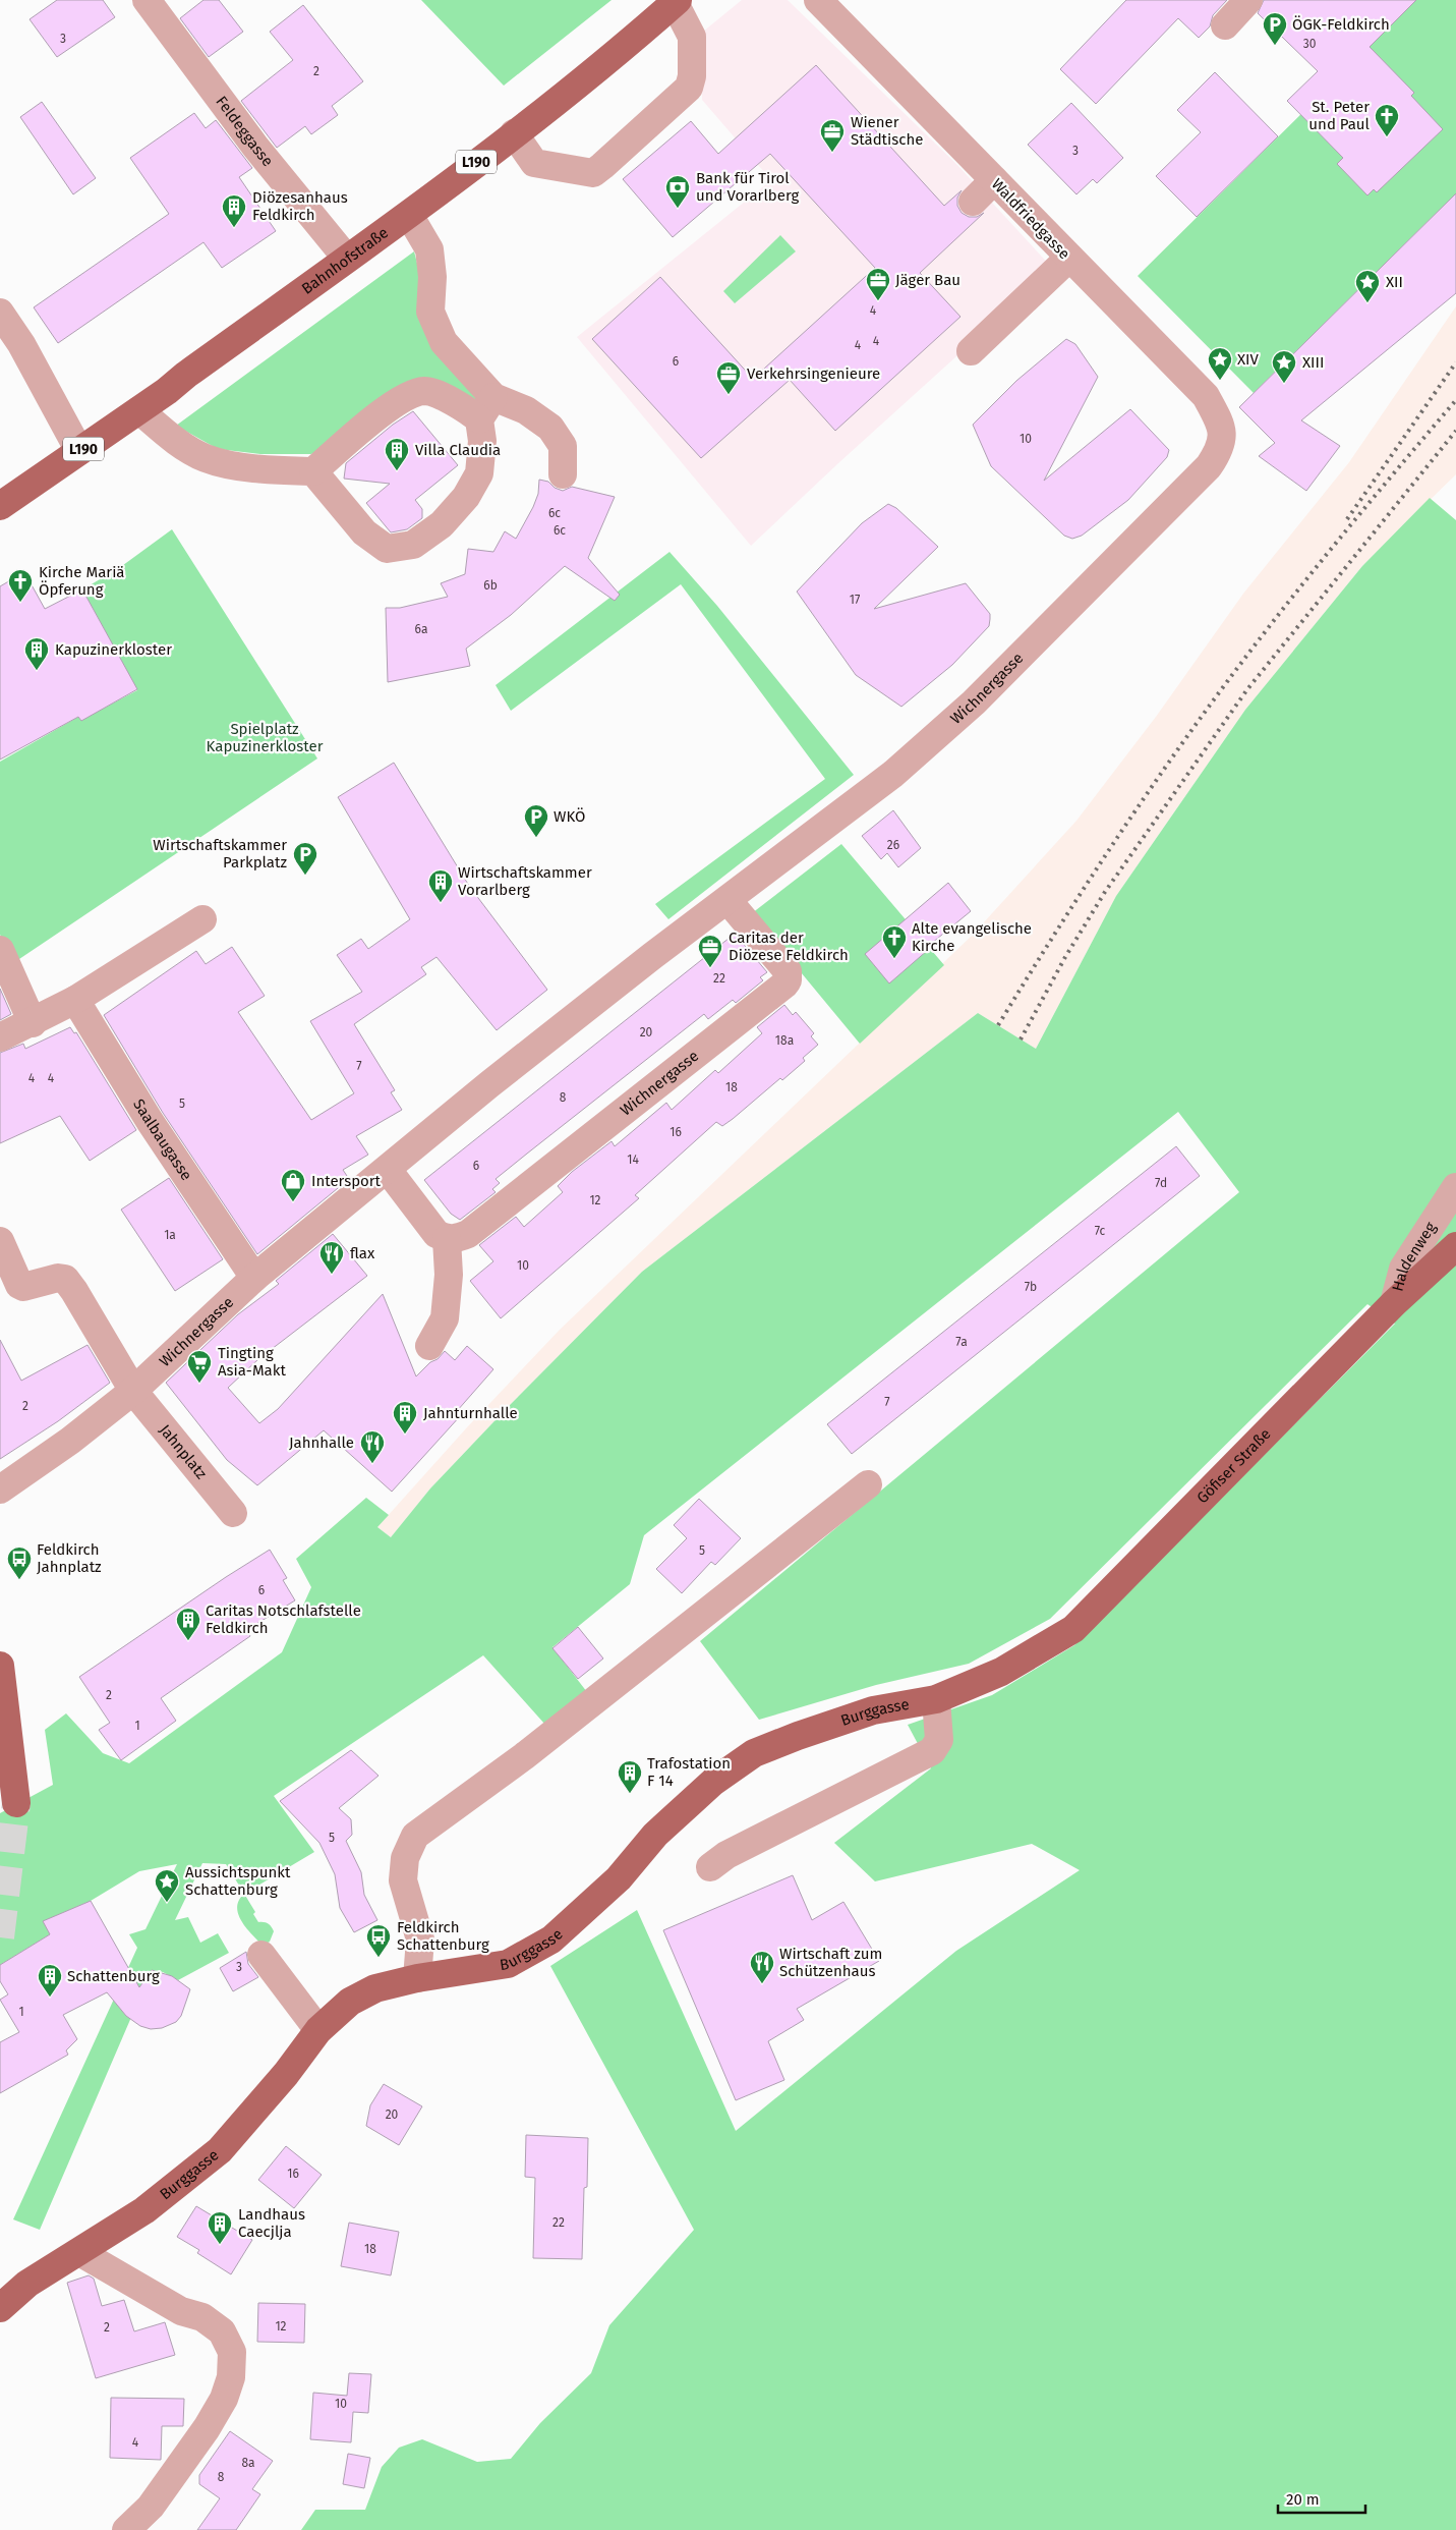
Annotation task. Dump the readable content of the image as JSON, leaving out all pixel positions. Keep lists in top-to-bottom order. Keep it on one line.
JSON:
{"streets":{"main road":["L190","Bahnhofstraße","Göfiser Straße","Burggasse"],"street":["Feldeggasse","Waldfriedgasse","Wichnergasse","Saalbaugasse","Haldenweg","Jahnplatz"]},"crossings":[["Feldeggasse","Bahnhofstraße"],["Waldfriedgasse","Wichnergasse"],["Wichnergasse","Saalbaugasse"],["Wichnergasse","Jahnplatz"],["Haldenweg","Göfiser Straße"],["Göfiser Straße","Burggasse"]],"parks":["Spielplatz Kapuzinerkloster"],"places":{"parking":["ÖGK-Feldkirch","WKÖ","Wirtschaftskammer Parkplatz"],"church":["St. Peter und Paul","Kirche Mariä Öpferung","Alte evangelische Kirche"],"office":["Wiener Städtische","Jäger Bau","Verkehrsingenieure","Caritas der Diözese Feldkirch"],"bank":["Bank für Tirol und Vorarlberg"],"building":["Diözesanhaus Feldkirch","Villa Claudia","Kapuzinerkloster","Wirtschaftskammer Vorarlberg","Jahnturnhalle","Caritas Notschlafstelle Feldkirch","Trafostation F 14","Schattenburg","Landhaus Caecjlja"],"place":["XII","XIV","XIII","Aussichtspunkt Schattenburg"],"shop":["Intersport"],"restaurant":["flax","Jahnhalle","Wirtschaft zum Schützenhaus"],"supermarket":["Tingting Asia-Makt"],"bus stop":["Feldkirch Jahnplatz","Feldkirch Schattenburg"]},"house_numbers":["3","30","2","3","4","4","4","6","10","6c","6c","6b","17","6a","26","22","20","18a","7","4","4","18","8","5","16","14","6","7d","12","7c","1a","10","7b","7a","7","2","5","6","2","1","5","3","1","20","16","22","18","12","2","10","4","8a","8"],"scale_bar":"20 m"}
